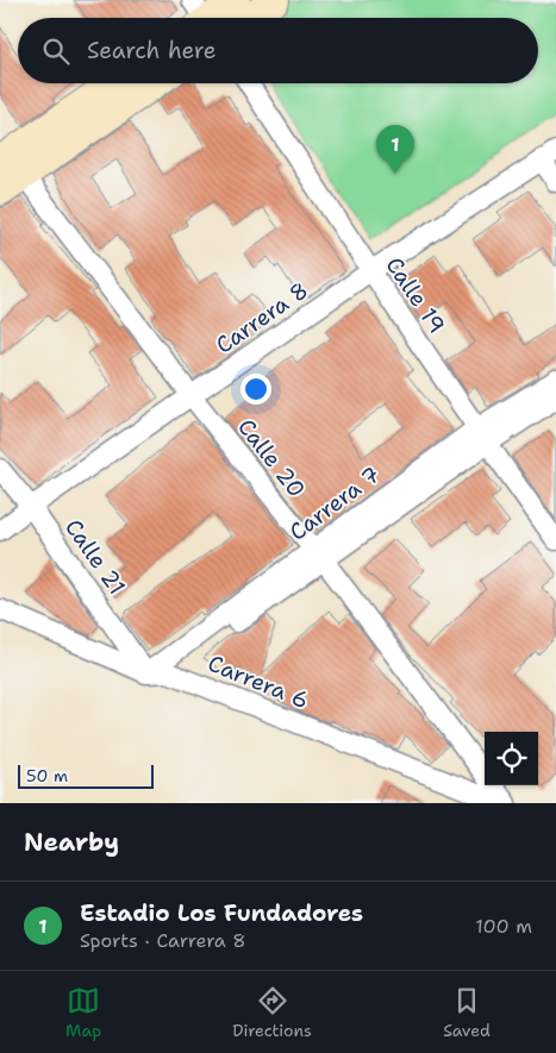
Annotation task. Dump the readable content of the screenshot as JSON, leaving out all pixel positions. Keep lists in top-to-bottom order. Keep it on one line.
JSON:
{"streets":{"street":["Calle 19","Carrera 8","Calle 20","Carrera 7","Calle 21","Carrera 6"]},"crossings":[["Calle 19","Carrera 8"],["Calle 19","Carrera 7"],["Carrera 8","Calle 20"],["Carrera 8","Calle 21"],["Calle 20","Carrera 7"],["Carrera 7","Calle 21"],["Carrera 7","Carrera 6"],["Calle 21","Carrera 6"]],"scale_bar":"50 m","page":{"search":"Search here","pins":"1","scale":"50 m","heading":"Nearby","list":[{"mark":"1","name":"Estadio Los Fundadores","note":"Sports · Carrera 8","value":"100 m"}],"nav":["Map","Directions","Saved"]}}
